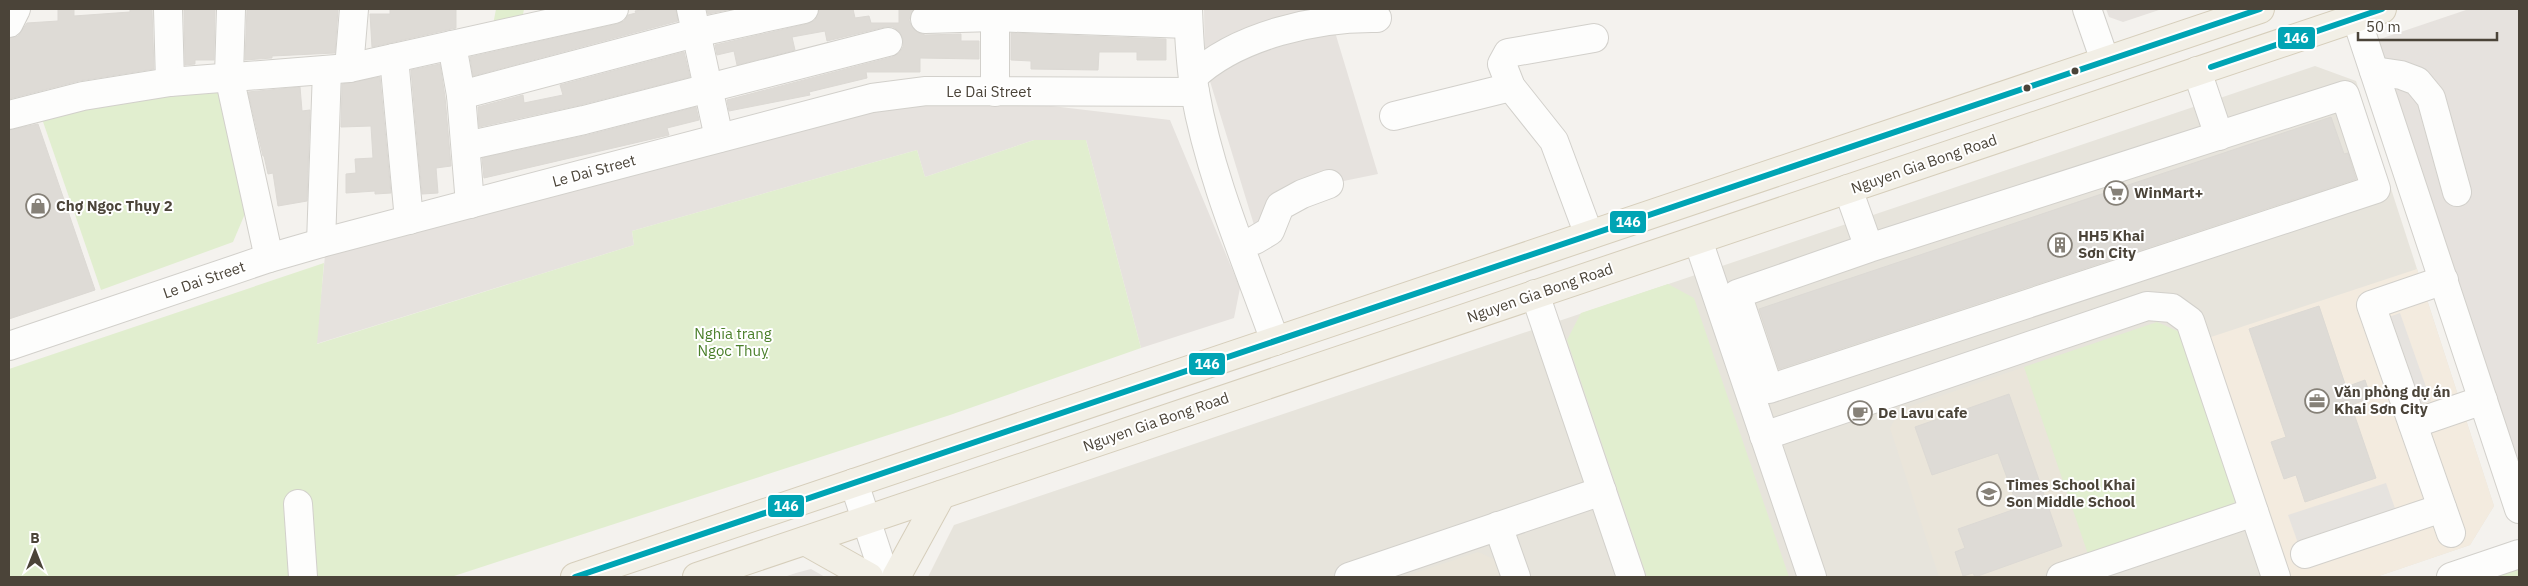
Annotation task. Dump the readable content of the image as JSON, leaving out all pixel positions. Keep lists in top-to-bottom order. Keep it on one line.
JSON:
{"streets":{"main road":["Nguyen Gia Bong Road"],"street":["Le Dai Street"]},"parks":["Nghĩa trang Ngọc Thuỵ"],"places":{"supermarket":["WinMart+"],"shop":["Chợ Ngọc Thụy 2"],"building":["HH5 Khai Sơn City"],"office":["Văn phòng dự án Khai Sơn City"],"cafe":["De Lavu cafe"],"school or university":["Times School Khai Son Middle School"]},"lines":["transit line 146"],"scale_bar":"50 m","north":"top"}
